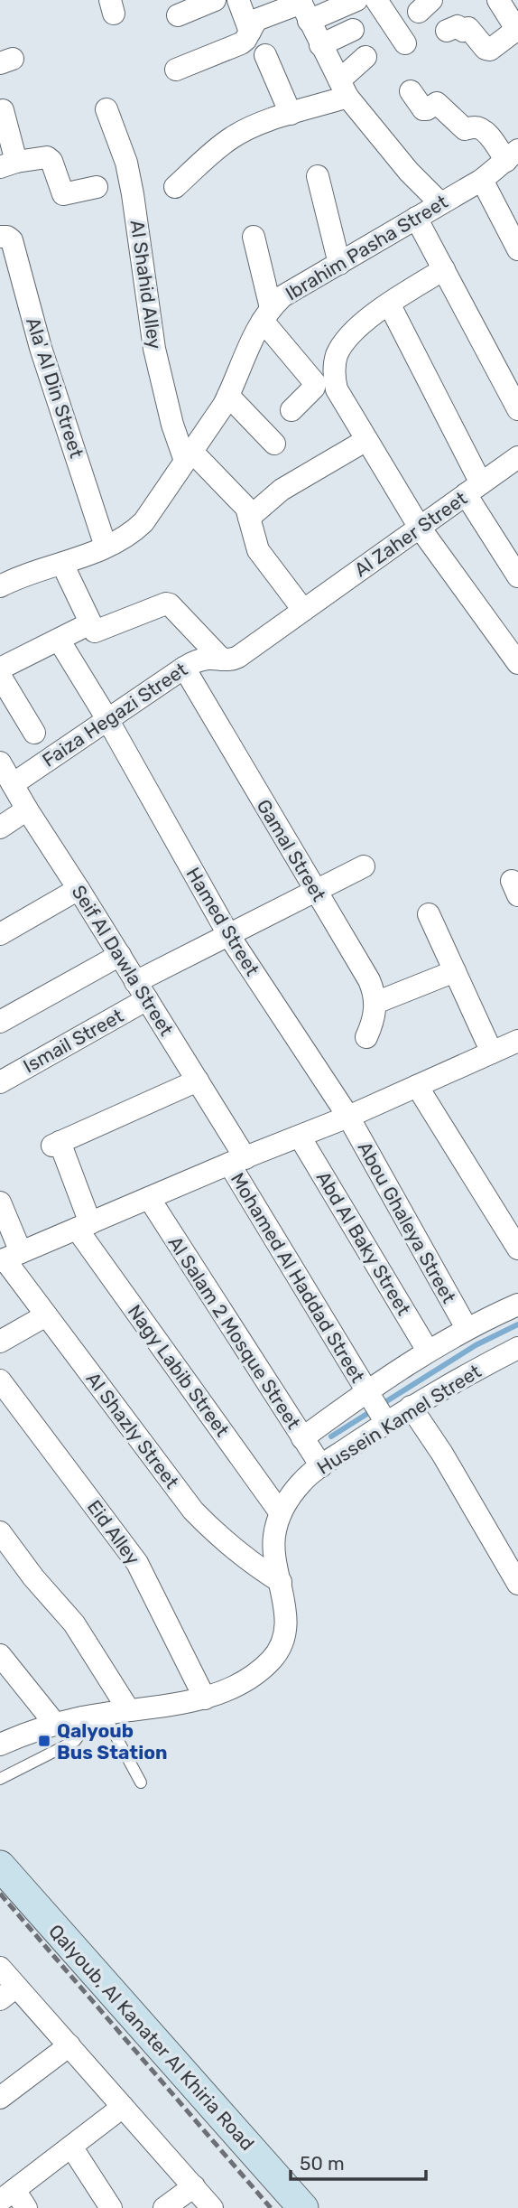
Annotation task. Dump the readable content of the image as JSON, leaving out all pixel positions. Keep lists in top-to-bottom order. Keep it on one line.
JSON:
{"streets":{"main road":["Qalyoub, Al Kanater Al Khiria Road"],"street":["Ibrahim Pasha Street","Al Shahid Alley","Ala' Al Din Street","Al Zaher Street","Faiza Hegazi Street","Gamal Street","Hamed Street","Seif Al Dawla Street","Ismail Street","Abou Ghaleya Street","Abd Al Baky Street","Mohamed Al Haddad Street","Al Salam 2 Mosque Street","Nagy Labib Street","Hussein Kamel Street","Al Shazly Street","Eid Alley"]},"crossings":[["Ibrahim Pasha Street","Al Shahid Alley"],["Ibrahim Pasha Street","Ala' Al Din Street"],["Al Zaher Street","Faiza Hegazi Street"],["Faiza Hegazi Street","Gamal Street"],["Faiza Hegazi Street","Hamed Street"],["Faiza Hegazi Street","Seif Al Dawla Street"],["Gamal Street","Ismail Street"],["Hamed Street","Ismail Street"],["Hamed Street","Abou Ghaleya Street"],["Seif Al Dawla Street","Ismail Street"],["Seif Al Dawla Street","Mohamed Al Haddad Street"],["Seif Al Dawla Street","Nagy Labib Street"],["Abou Ghaleya Street","Hussein Kamel Street"],["Abd Al Baky Street","Hussein Kamel Street"],["Mohamed Al Haddad Street","Hussein Kamel Street"],["Al Salam 2 Mosque Street","Hussein Kamel Street"],["Nagy Labib Street","Hussein Kamel Street"],["Hussein Kamel Street","Al Shazly Street"],["Hussein Kamel Street","Eid Alley"]],"places":{"transit":["Qalyoub Bus Station"]},"scale_bar":"50 m"}
